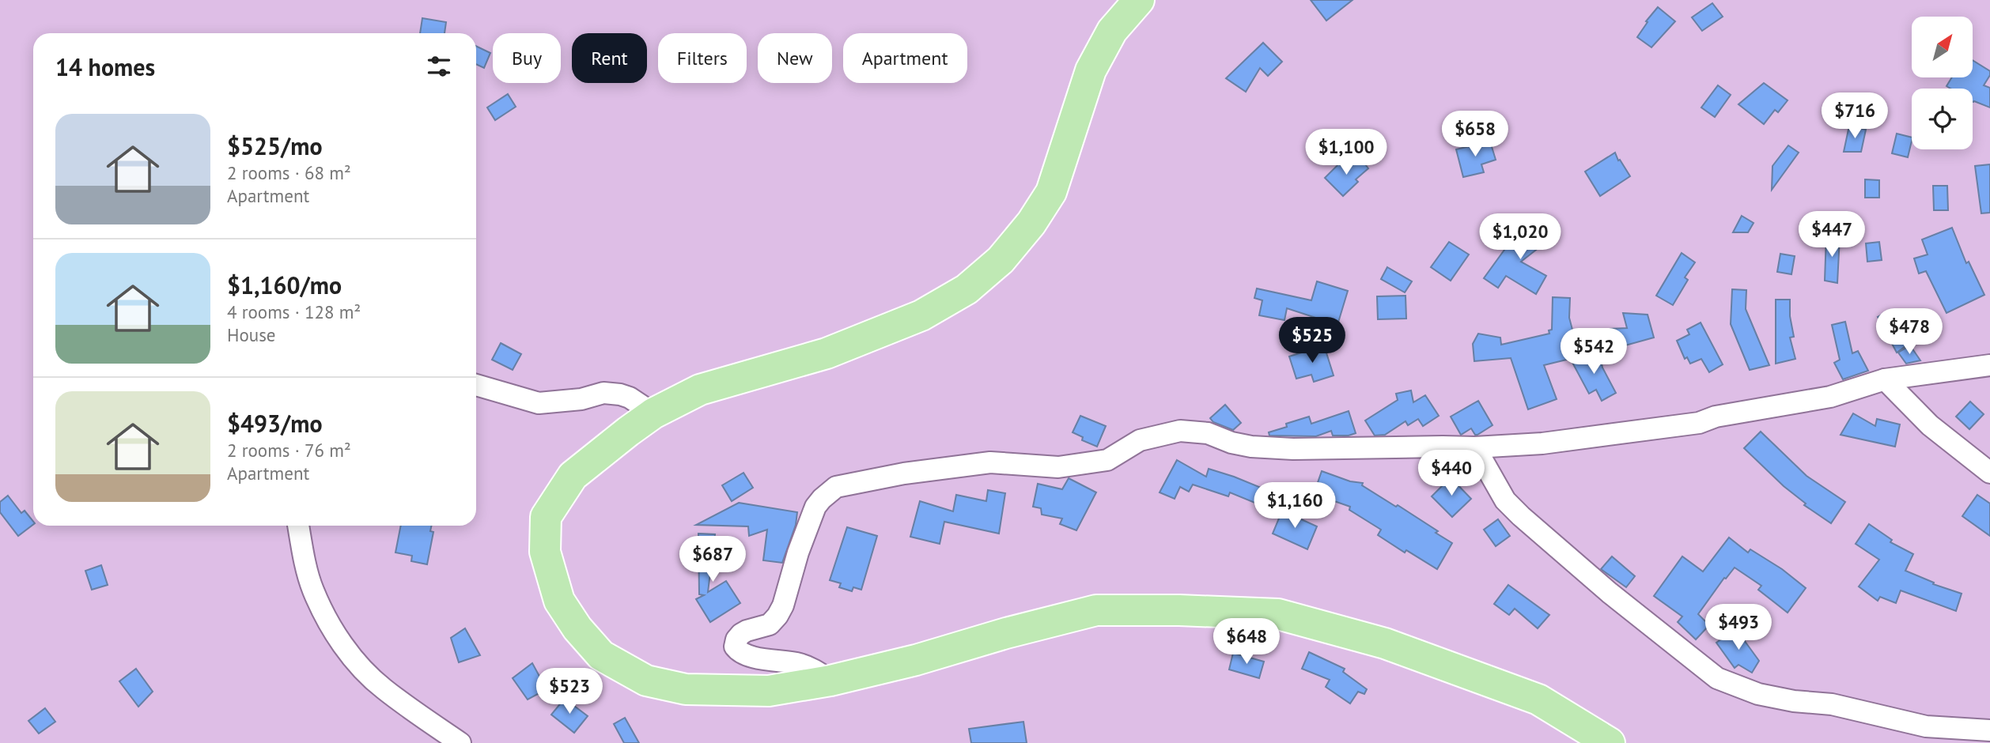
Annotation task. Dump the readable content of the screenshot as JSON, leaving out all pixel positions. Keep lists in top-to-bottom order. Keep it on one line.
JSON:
{"north":"top right","page":{"chip":["Buy","Rent","Filters","New","Apartment"],"heading":"14 homes","price":["$716","$658","$1,100","$447","$1,020","$478","$525","$542","$440","$1,160","$687","$493","$648","$523"],"list":[{"name":"$525/mo","note":"2 rooms · 68 m² · Apartment"},{"name":"$1,160/mo","note":"4 rooms · 128 m² · House"},{"name":"$493/mo","note":"2 rooms · 76 m² · Apartment"}]}}
